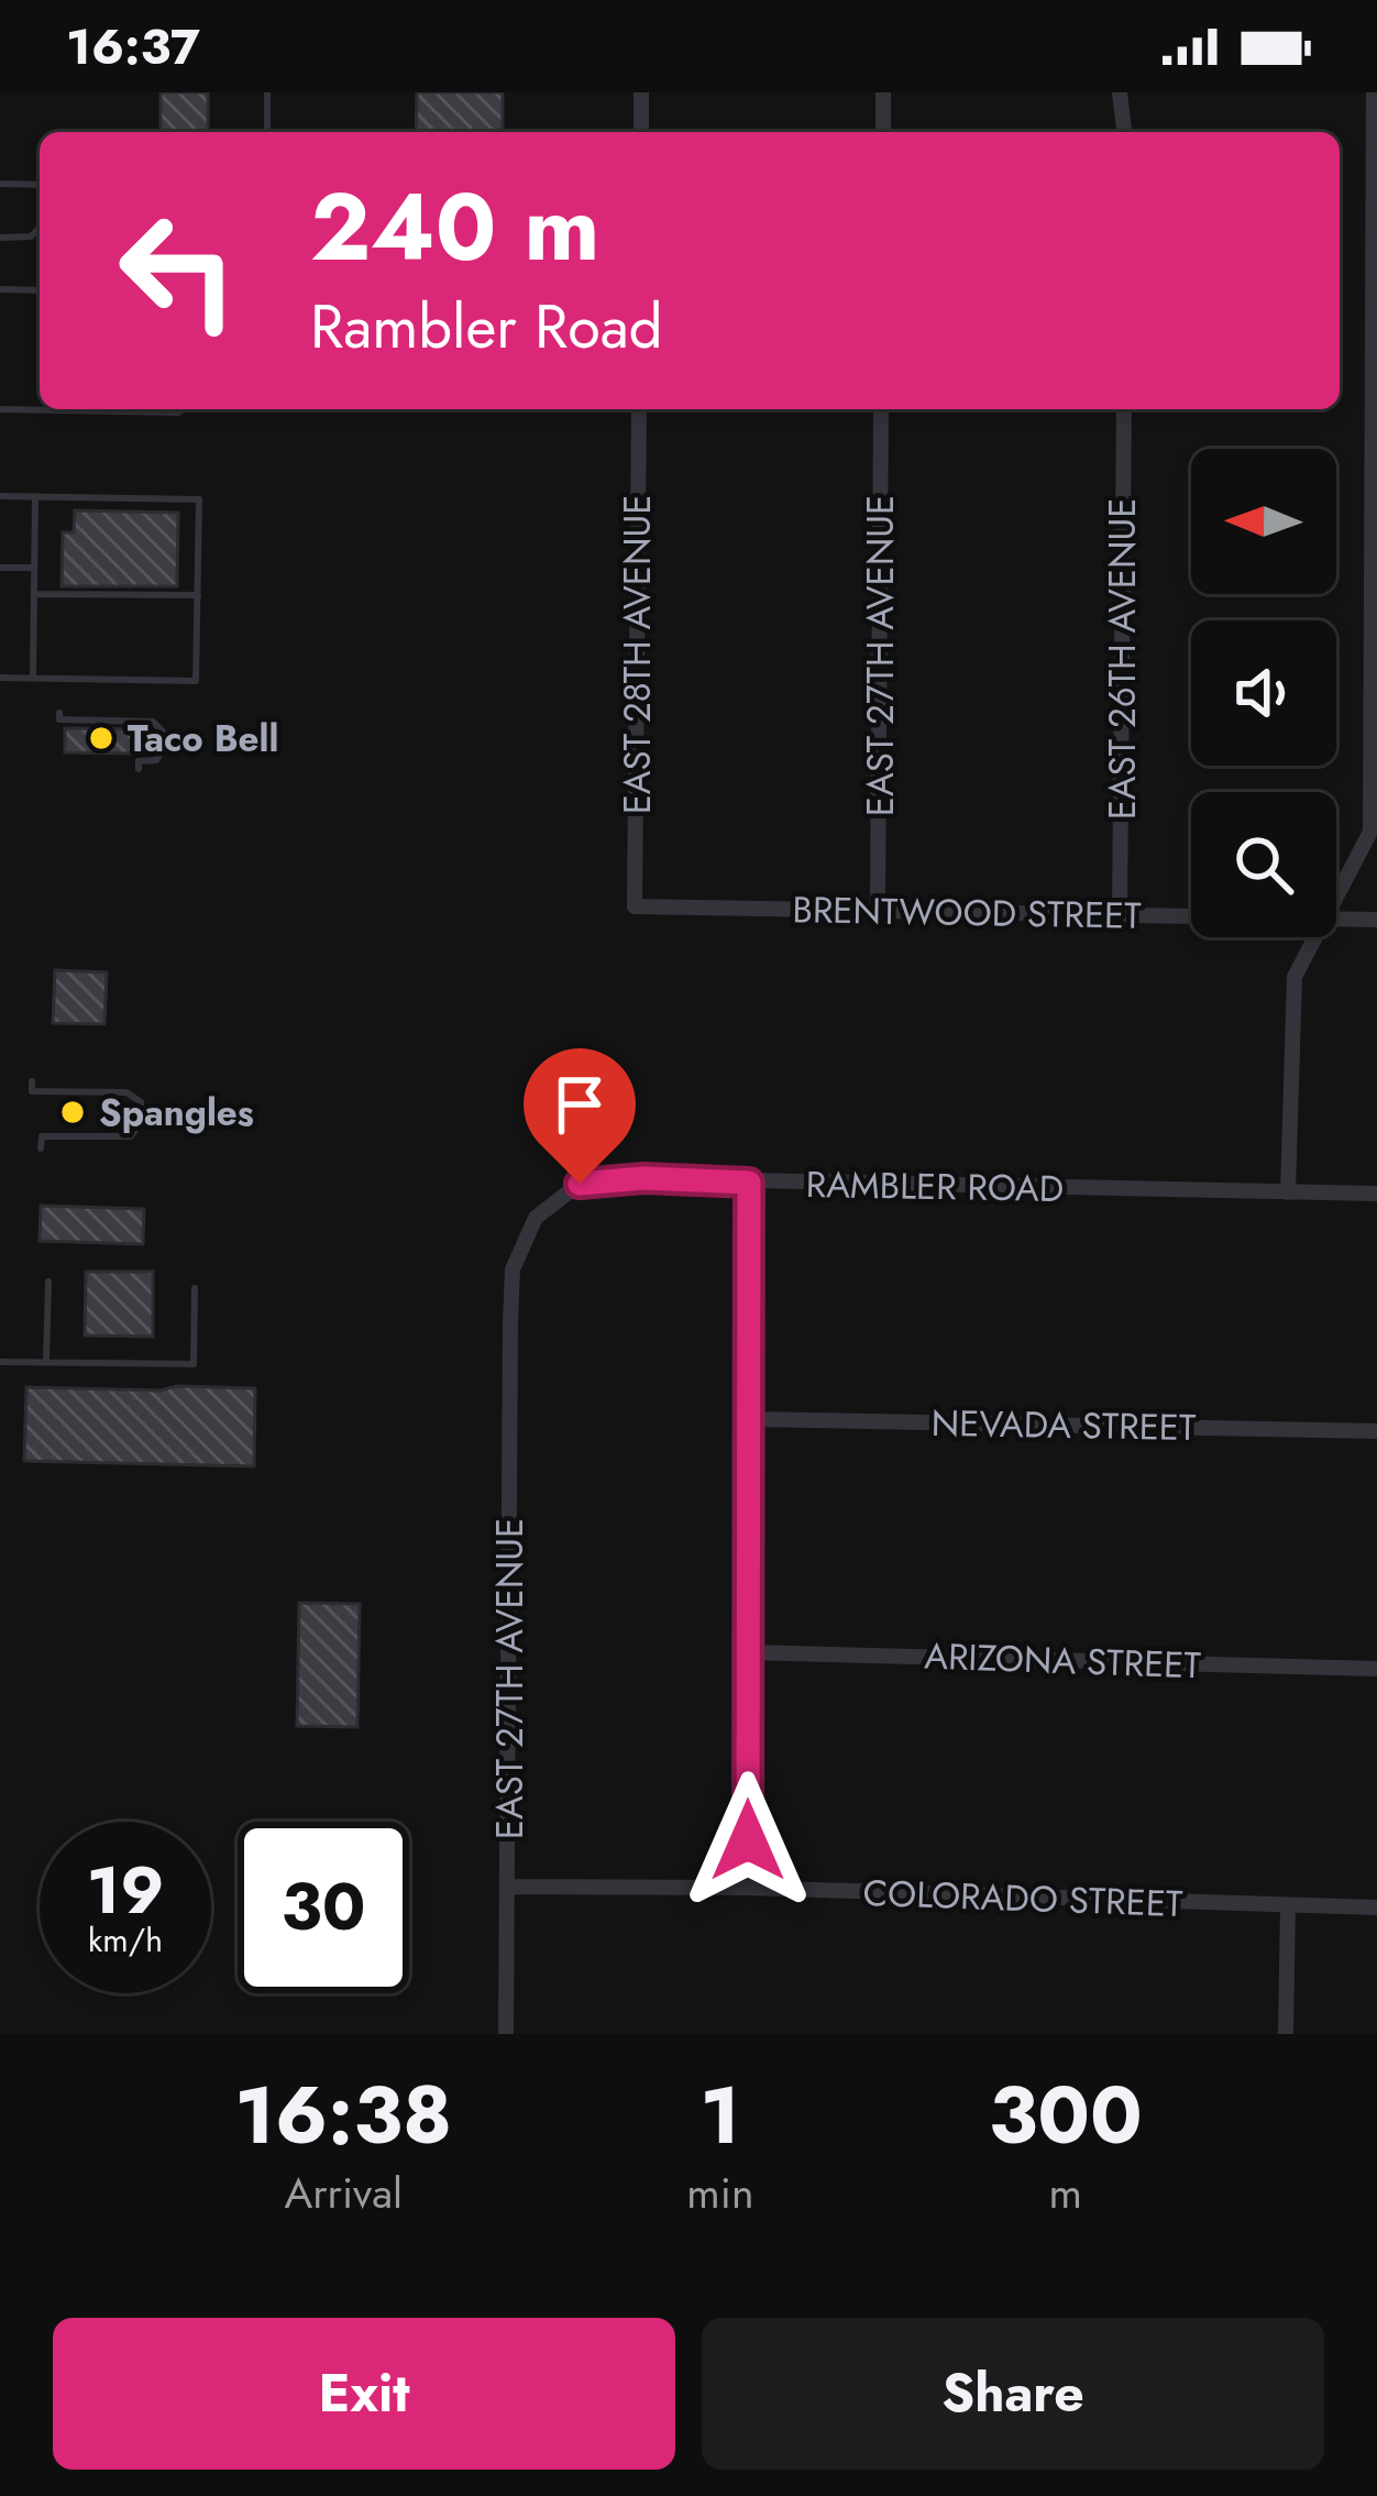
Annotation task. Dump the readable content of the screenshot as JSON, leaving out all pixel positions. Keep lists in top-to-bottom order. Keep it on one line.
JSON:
{"streets":{"street":["EAST 28TH AVENUE","EAST 27TH AVENUE","EAST 26TH AVENUE","BRENTWOOD STREET","RAMBLER ROAD","NEVADA STREET","ARIZONA STREET","COLORADO STREET"]},"crossings":[["EAST 28TH AVENUE","BRENTWOOD STREET"],["EAST 27TH AVENUE","BRENTWOOD STREET"],["EAST 27TH AVENUE","RAMBLER ROAD"],["EAST 27TH AVENUE","COLORADO STREET"],["EAST 26TH AVENUE","BRENTWOOD STREET"]],"places":["Taco Bell","Spangles"],"north":"left","page":{"status":"16:37","turn":["240 m","Rambler Road"],"speed":"19 km/h","limit":"30","eta":["16:38","Arrival","1","min","300","m"],"buttons":["Exit","Share"]}}
